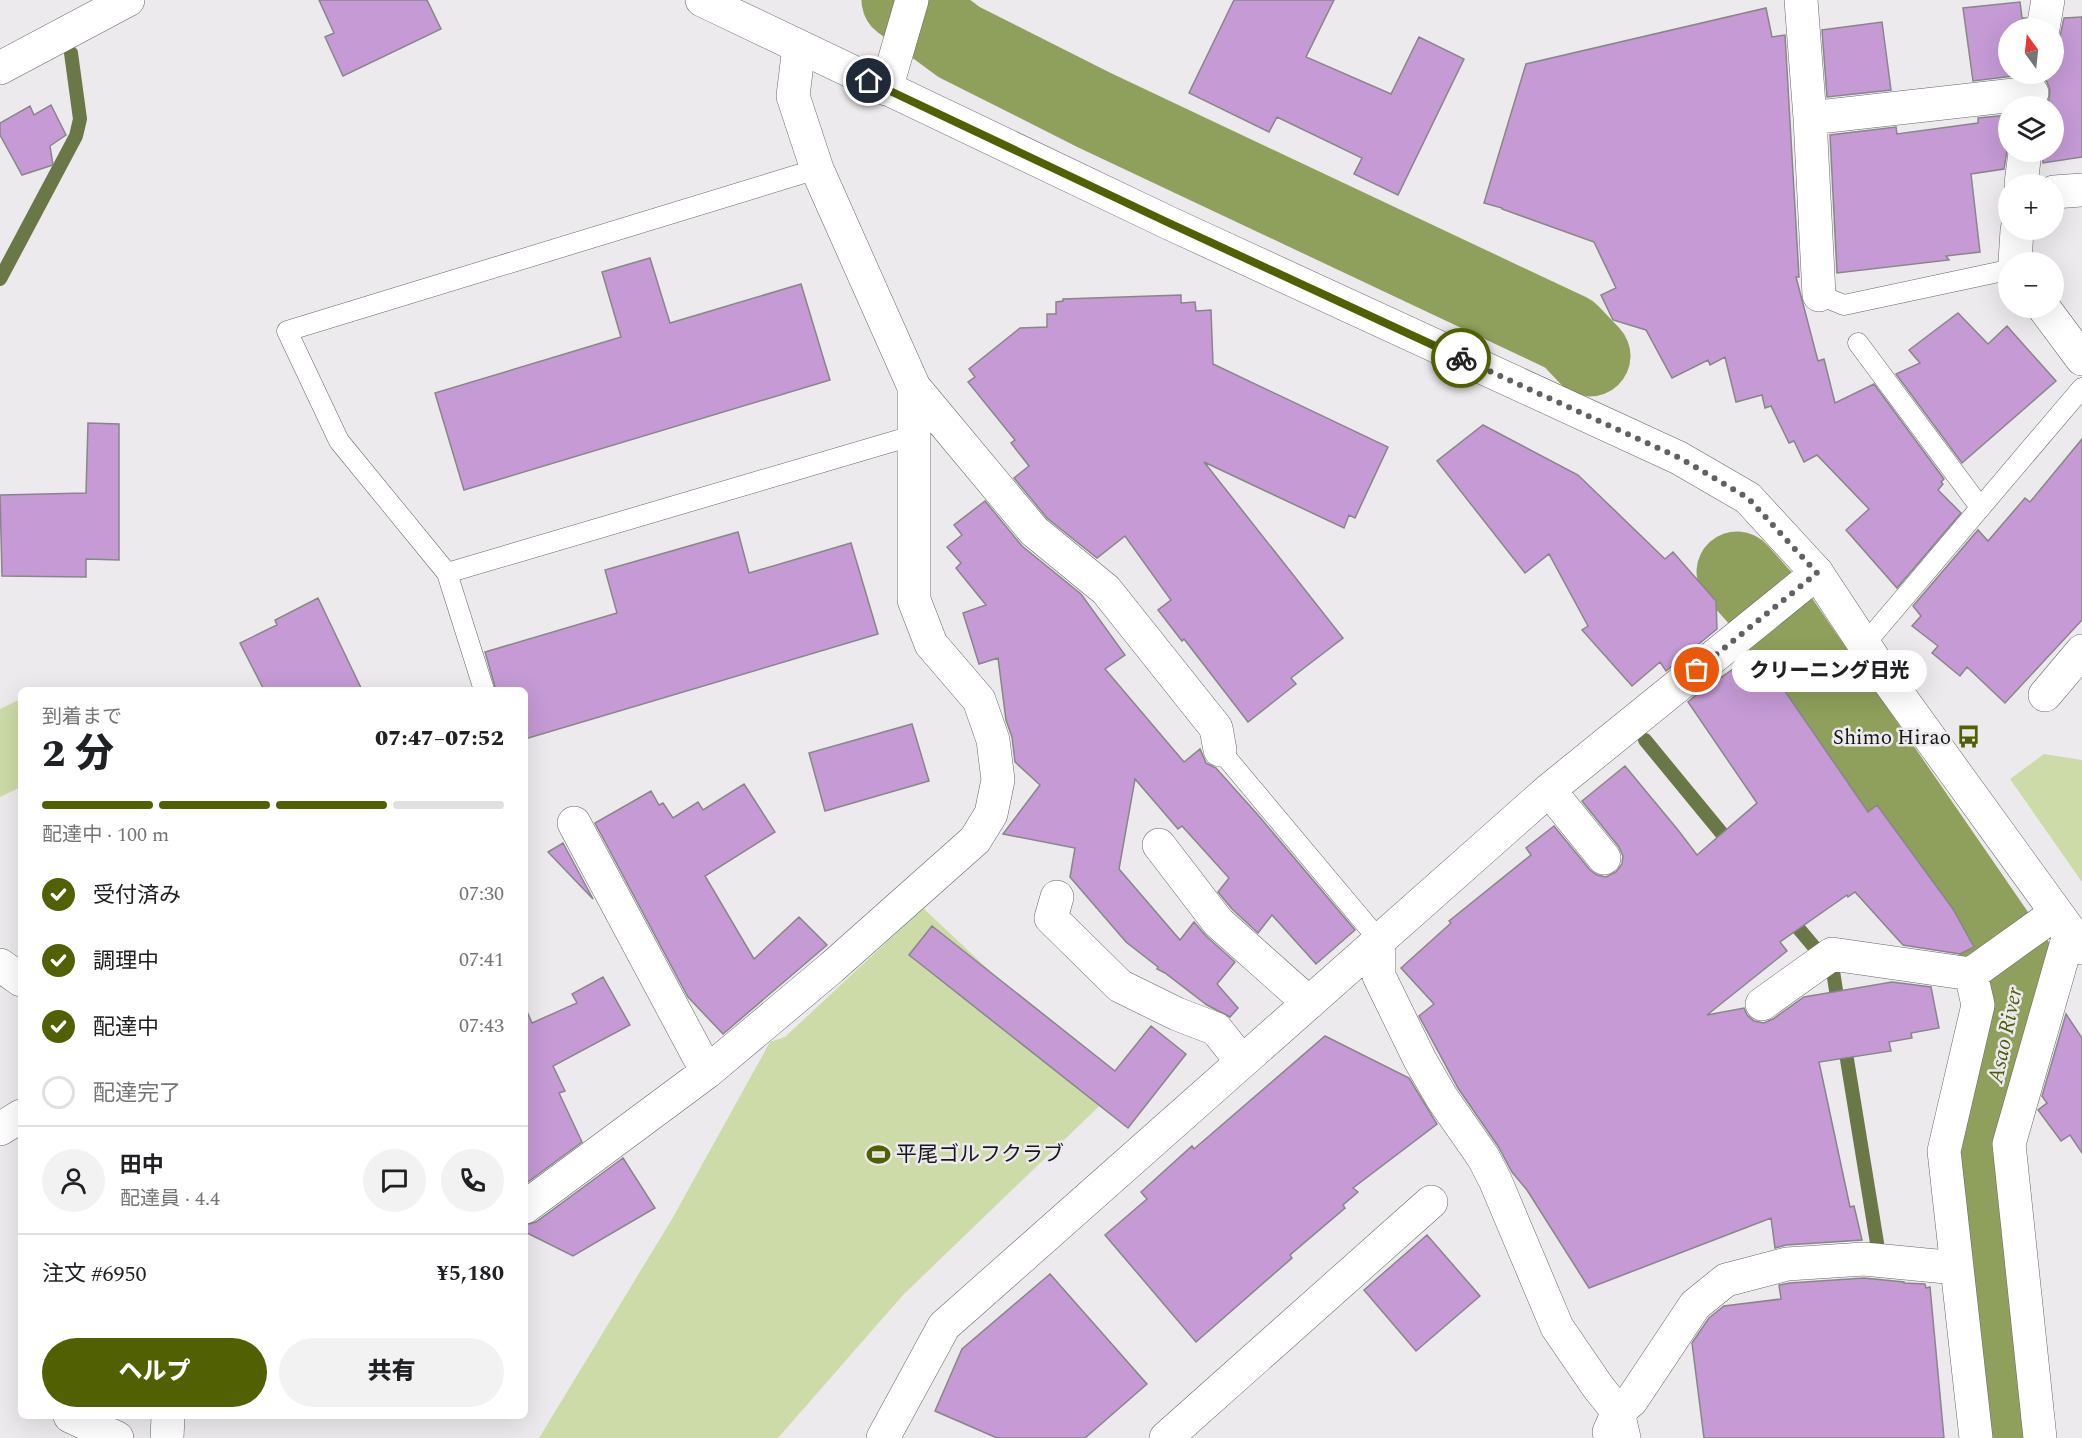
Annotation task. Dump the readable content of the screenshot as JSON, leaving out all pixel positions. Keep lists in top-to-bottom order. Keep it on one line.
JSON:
{"water":["Asao River"],"places":{"other":["クリーニング日光"],"bus stop":["Shimo Hirao"],"sports":["平尾ゴルフクラブ"]},"north":"top","page":{"map_buttons":["+","−"],"bubble":"クリーニング日光","heading":["2 分","到着まで","07:47–07:52"],"panel":["田中","配達員 · 4.4","注文 #6950","¥5,180"],"bar":"配達中 · 100 m","list":[["受付済み","07:30"],["調理中","07:41"],["配達中","07:43"],"配達完了"],"buttons":["ヘルプ","共有"]}}
